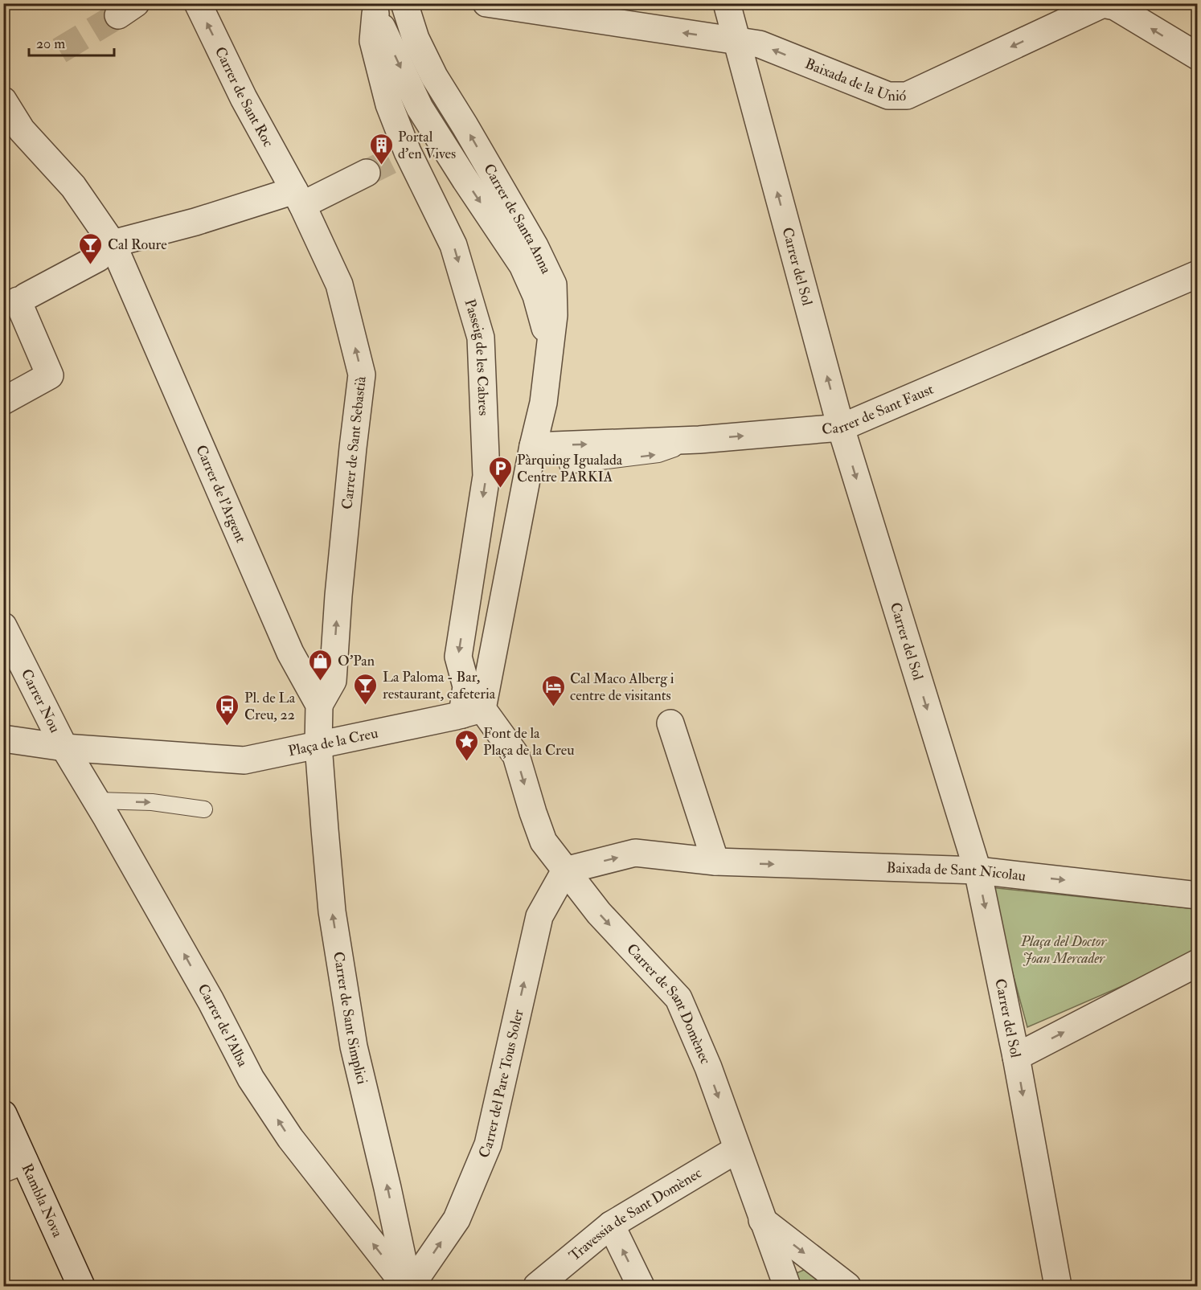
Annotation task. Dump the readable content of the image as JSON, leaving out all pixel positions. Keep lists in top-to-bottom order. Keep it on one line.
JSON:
{"streets":{"street":["Baixada de la Unió","Carrer de Sant Roc","Carrer de Santa Anna","Carrer del Sol","Passeig de les Cabres","Carrer de Sant Faust","Carrer de Sant Sebastià","Carrer de l'Argent","Carrer Nou","Plaça de la Creu","Baixada de Sant Nicolau","Carrer de Sant Domènec","Carrer de Sant Simplici","Carrer de l'Alba","Carrer del Pare Tous Soler","Rambla Nova","Travessia de Sant Domènec"]},"crossings":[["Baixada de la Unió","Carrer del Sol"],["Carrer de Sant Roc","Carrer de Sant Sebastià"],["Carrer de Santa Anna","Passeig de les Cabres"],["Carrer de Santa Anna","Carrer de Sant Faust"],["Carrer de Santa Anna","Plaça de la Creu"],["Carrer de Santa Anna","Carrer de Sant Domènec"],["Carrer del Sol","Carrer de Sant Faust"],["Carrer del Sol","Baixada de Sant Nicolau"],["Passeig de les Cabres","Plaça de la Creu"],["Passeig de les Cabres","Carrer de Sant Domènec"],["Carrer de Sant Sebastià","Carrer de l'Argent"],["Carrer Nou","Plaça de la Creu"],["Carrer Nou","Carrer de l'Alba"],["Plaça de la Creu","Carrer de Sant Domènec"],["Plaça de la Creu","Carrer de Sant Simplici"],["Plaça de la Creu","Carrer de l'Alba"],["Baixada de Sant Nicolau","Carrer de Sant Domènec"],["Baixada de Sant Nicolau","Carrer del Pare Tous Soler"],["Carrer de Sant Domènec","Carrer del Pare Tous Soler"],["Carrer de Sant Domènec","Travessia de Sant Domènec"],["Carrer de Sant Simplici","Carrer de l'Alba"],["Carrer de Sant Simplici","Carrer del Pare Tous Soler"],["Carrer de l'Alba","Carrer del Pare Tous Soler"]],"one_way":["Baixada de la Unió","Carrer de Sant Roc","Carrer de Santa Anna","Passeig de les Cabres","Carrer de Sant Faust","Carrer de Sant Sebastià","Baixada de Sant Nicolau","Carrer de Sant Domènec","Carrer de Sant Simplici","Carrer de l'Alba","Carrer del Pare Tous Soler"],"parks":["Plaça del Doctor Joan Mercader"],"places":{"building":["Portal d'en Vives"],"bar":["Cal Roure","La Paloma - Bar, restaurant, cafeteria"],"parking":["Pàrquing Igualada Centre PARKIA"],"shop":["O'Pan"],"hotel":["Cal Maco Alberg i centre de visitants"],"bus stop":["Pl. de La Creu, 22"],"place":["Font de la Plaça de la Creu"]},"scale_bar":"20 m"}
